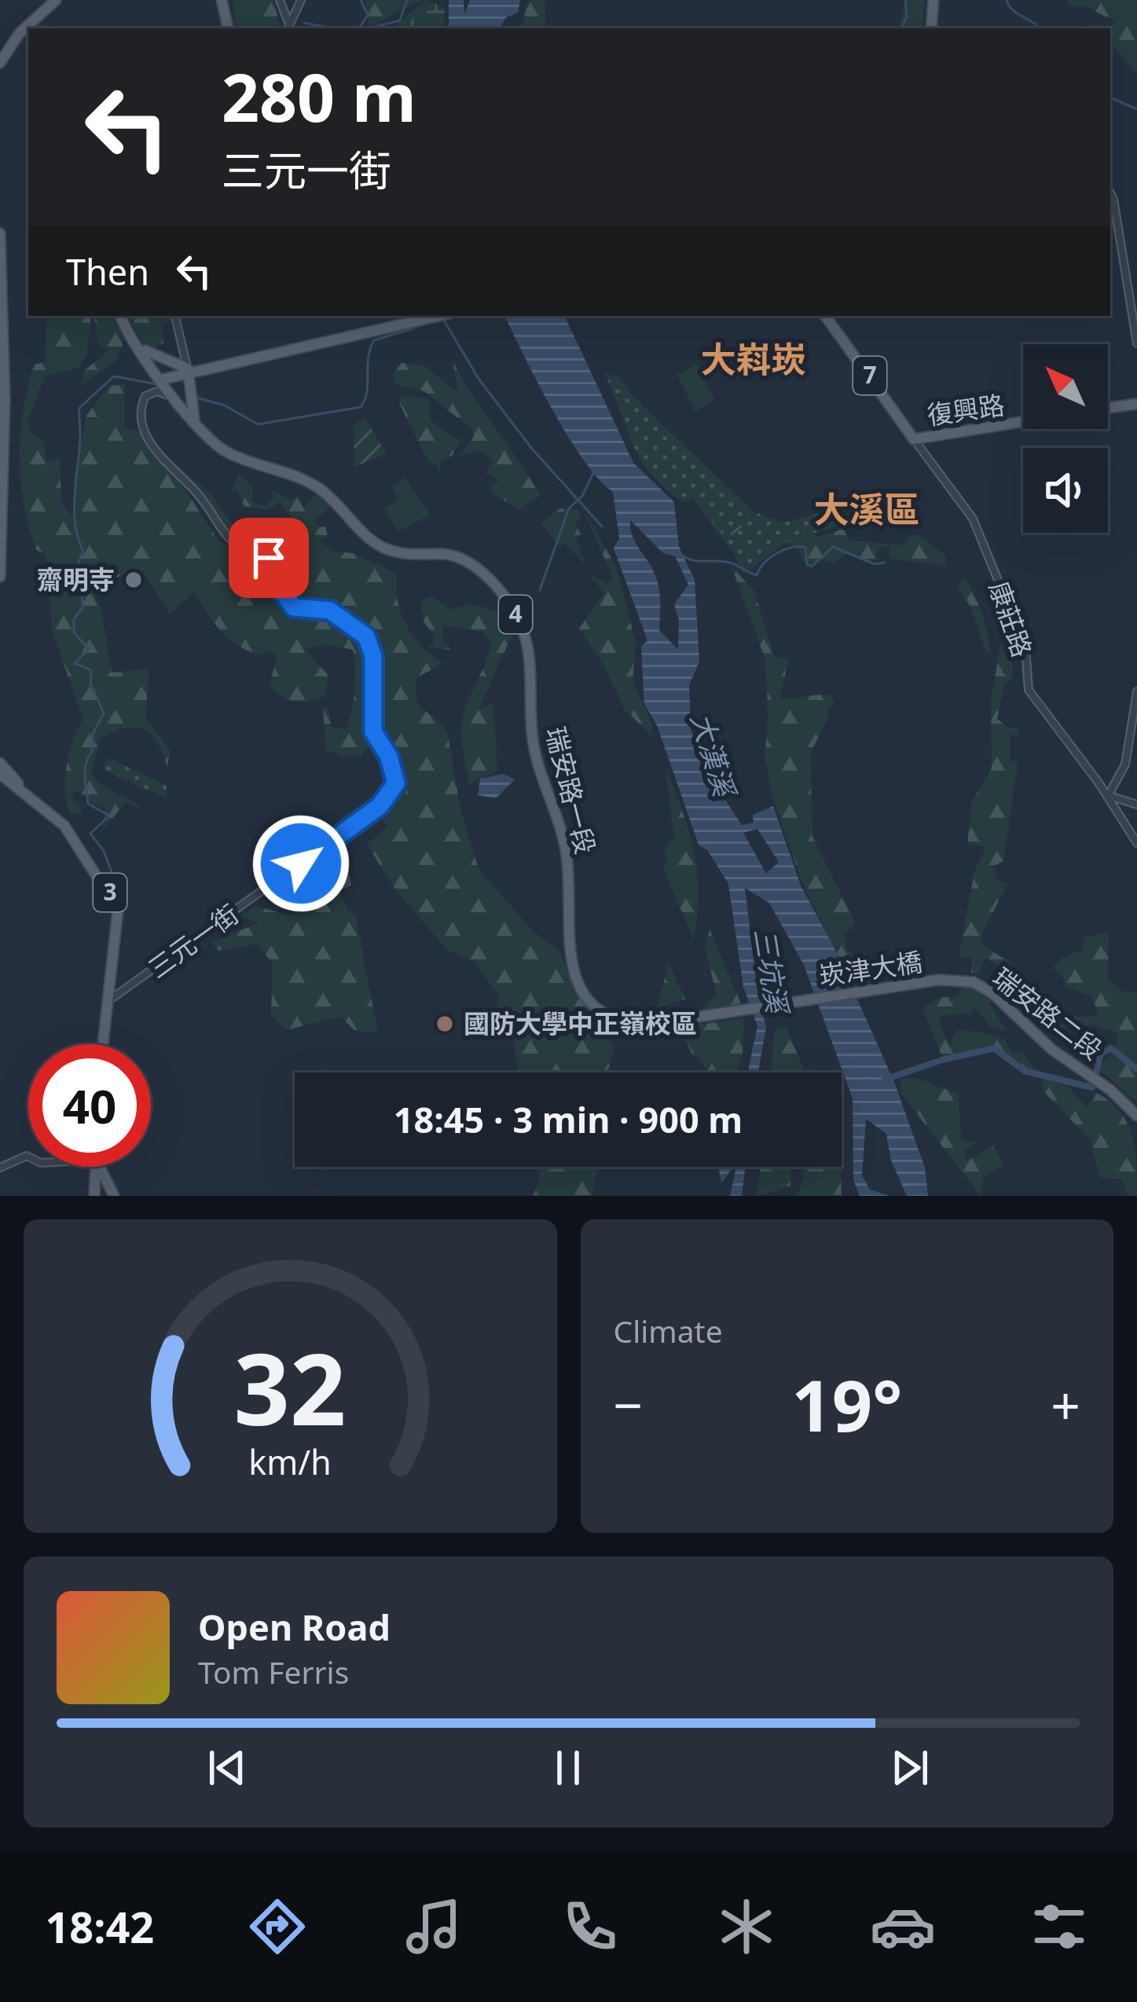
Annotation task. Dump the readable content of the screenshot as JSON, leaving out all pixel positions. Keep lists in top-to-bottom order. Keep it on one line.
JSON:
{"streets":{"main road":["7","復興路","4","瑞安路一段","3","崁津大橋","瑞安路二段"],"street":["康莊路","三元一街"]},"crossings":[["7","復興路"],["7","康莊路"],["復興路","康莊路"],["瑞安路一段","三元一街"],["瑞安路一段","崁津大橋"],["3","三元一街"],["崁津大橋","瑞安路二段"]],"districts":["大嵙崁","大溪區"],"water":["大漢溪","三坑溪"],"places":["齋明寺","國防大學中正嶺校區"],"north":"top left","page":{"turn":["280 m","三元一街"],"then":"Then","limit":"40","trip":"18:45 · 3 min · 900 m","tile":"Climate","heat":["−","19°","+"],"song":["Open Road","Tom Ferris"],"tabs":"18:42","gauge":["32","km/h"]}}
